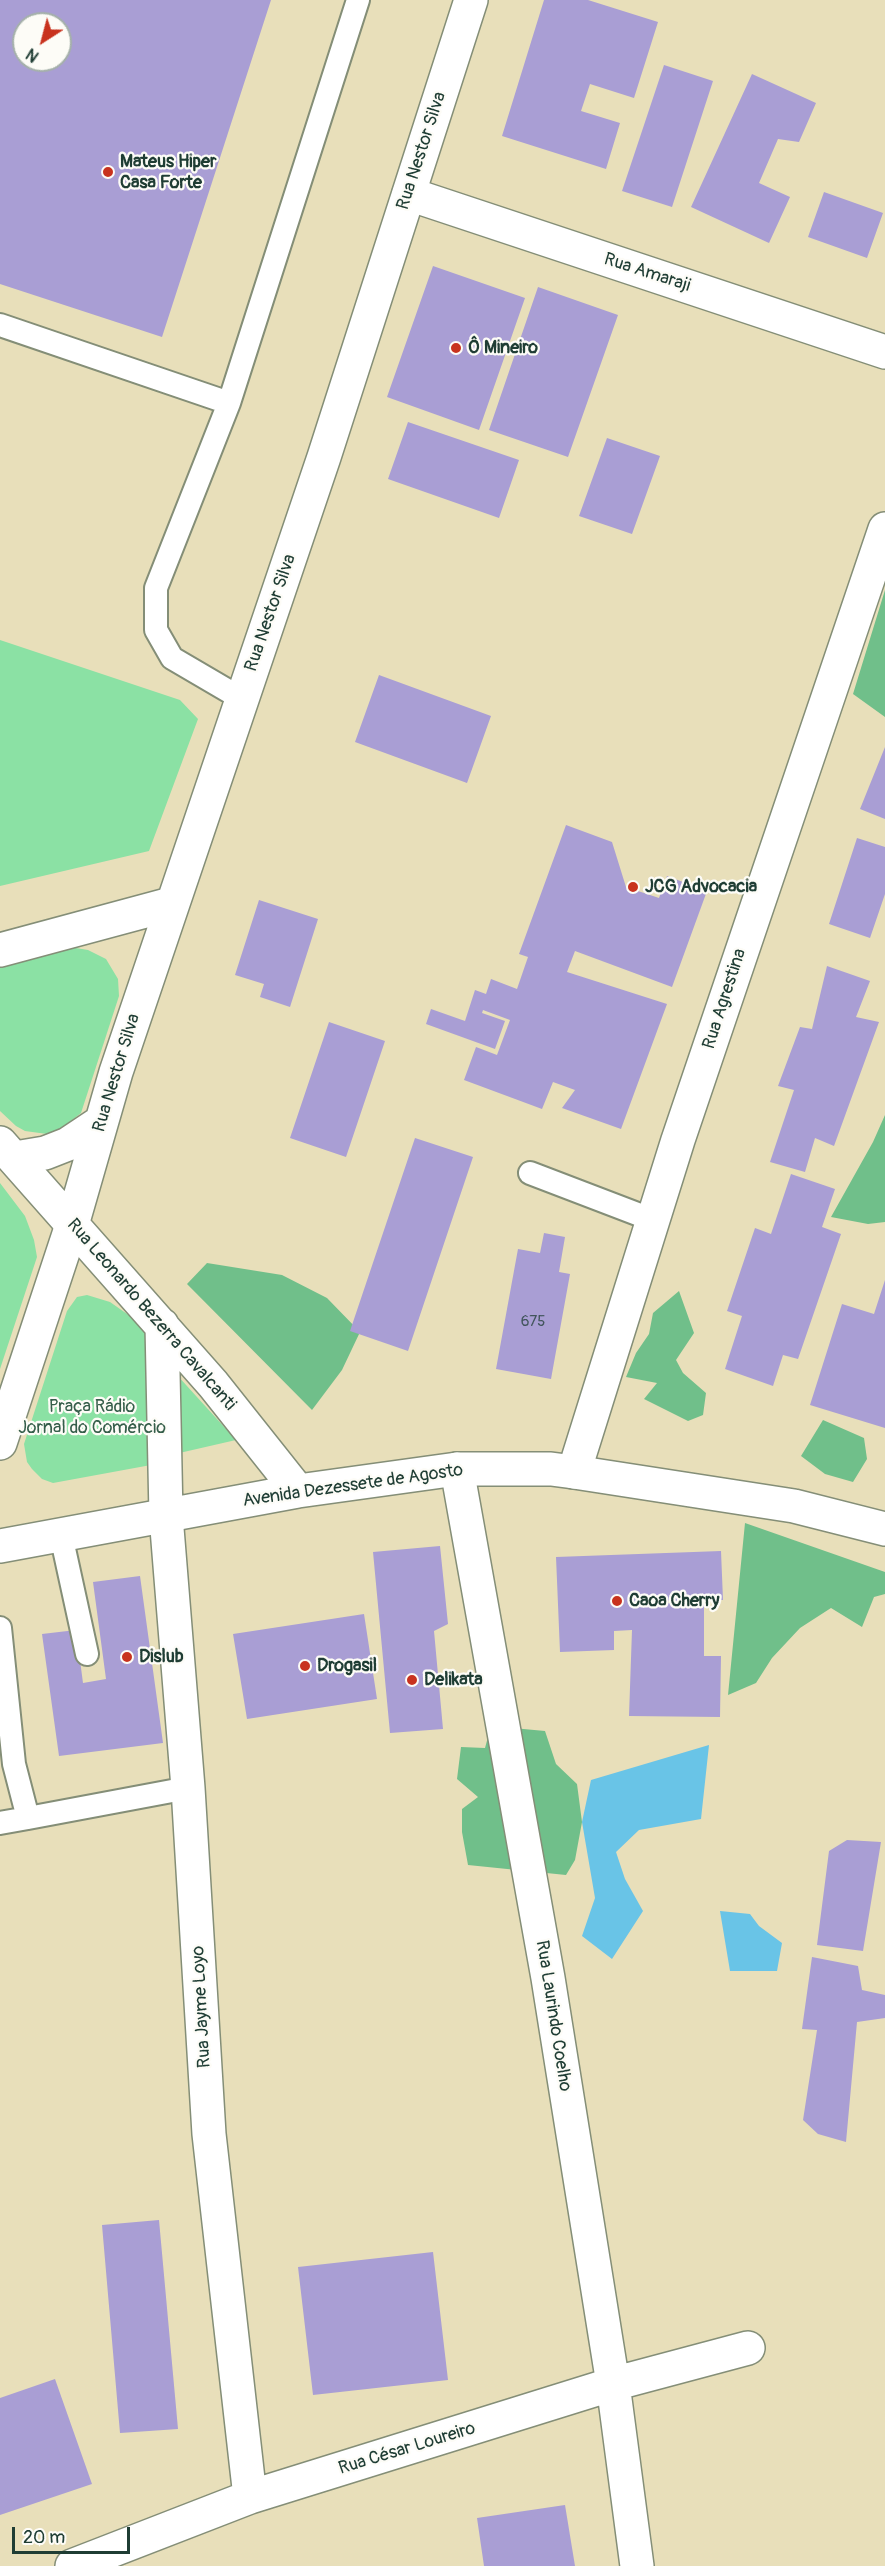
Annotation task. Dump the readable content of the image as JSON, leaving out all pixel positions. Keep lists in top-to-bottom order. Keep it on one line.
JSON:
{"streets":{"street":["Rua Nestor Silva","Rua Amaraji","Rua Agrestina","Rua Leonardo Bezerra Cavalcanti","Avenida Dezessete de Agosto","Rua Jayme Loyo","Rua Laurindo Coelho","Rua César Loureiro"]},"crossings":[["Rua Nestor Silva","Rua Amaraji"],["Rua Nestor Silva","Rua Leonardo Bezerra Cavalcanti"],["Rua Agrestina","Avenida Dezessete de Agosto"],["Rua Leonardo Bezerra Cavalcanti","Avenida Dezessete de Agosto"],["Avenida Dezessete de Agosto","Rua Jayme Loyo"],["Avenida Dezessete de Agosto","Rua Laurindo Coelho"],["Rua Jayme Loyo","Rua César Loureiro"],["Rua Laurindo Coelho","Rua César Loureiro"]],"parks":["Praça Rádio Jornal do Comércio"],"places":["Mateus Hiper Casa Forte","Ô Mineiro","JCG Advocacia","Caoa Cherry","Dislub","Drogasil","Delikata"],"house_numbers":["675"],"scale_bar":"20 m","north":"bottom left"}
